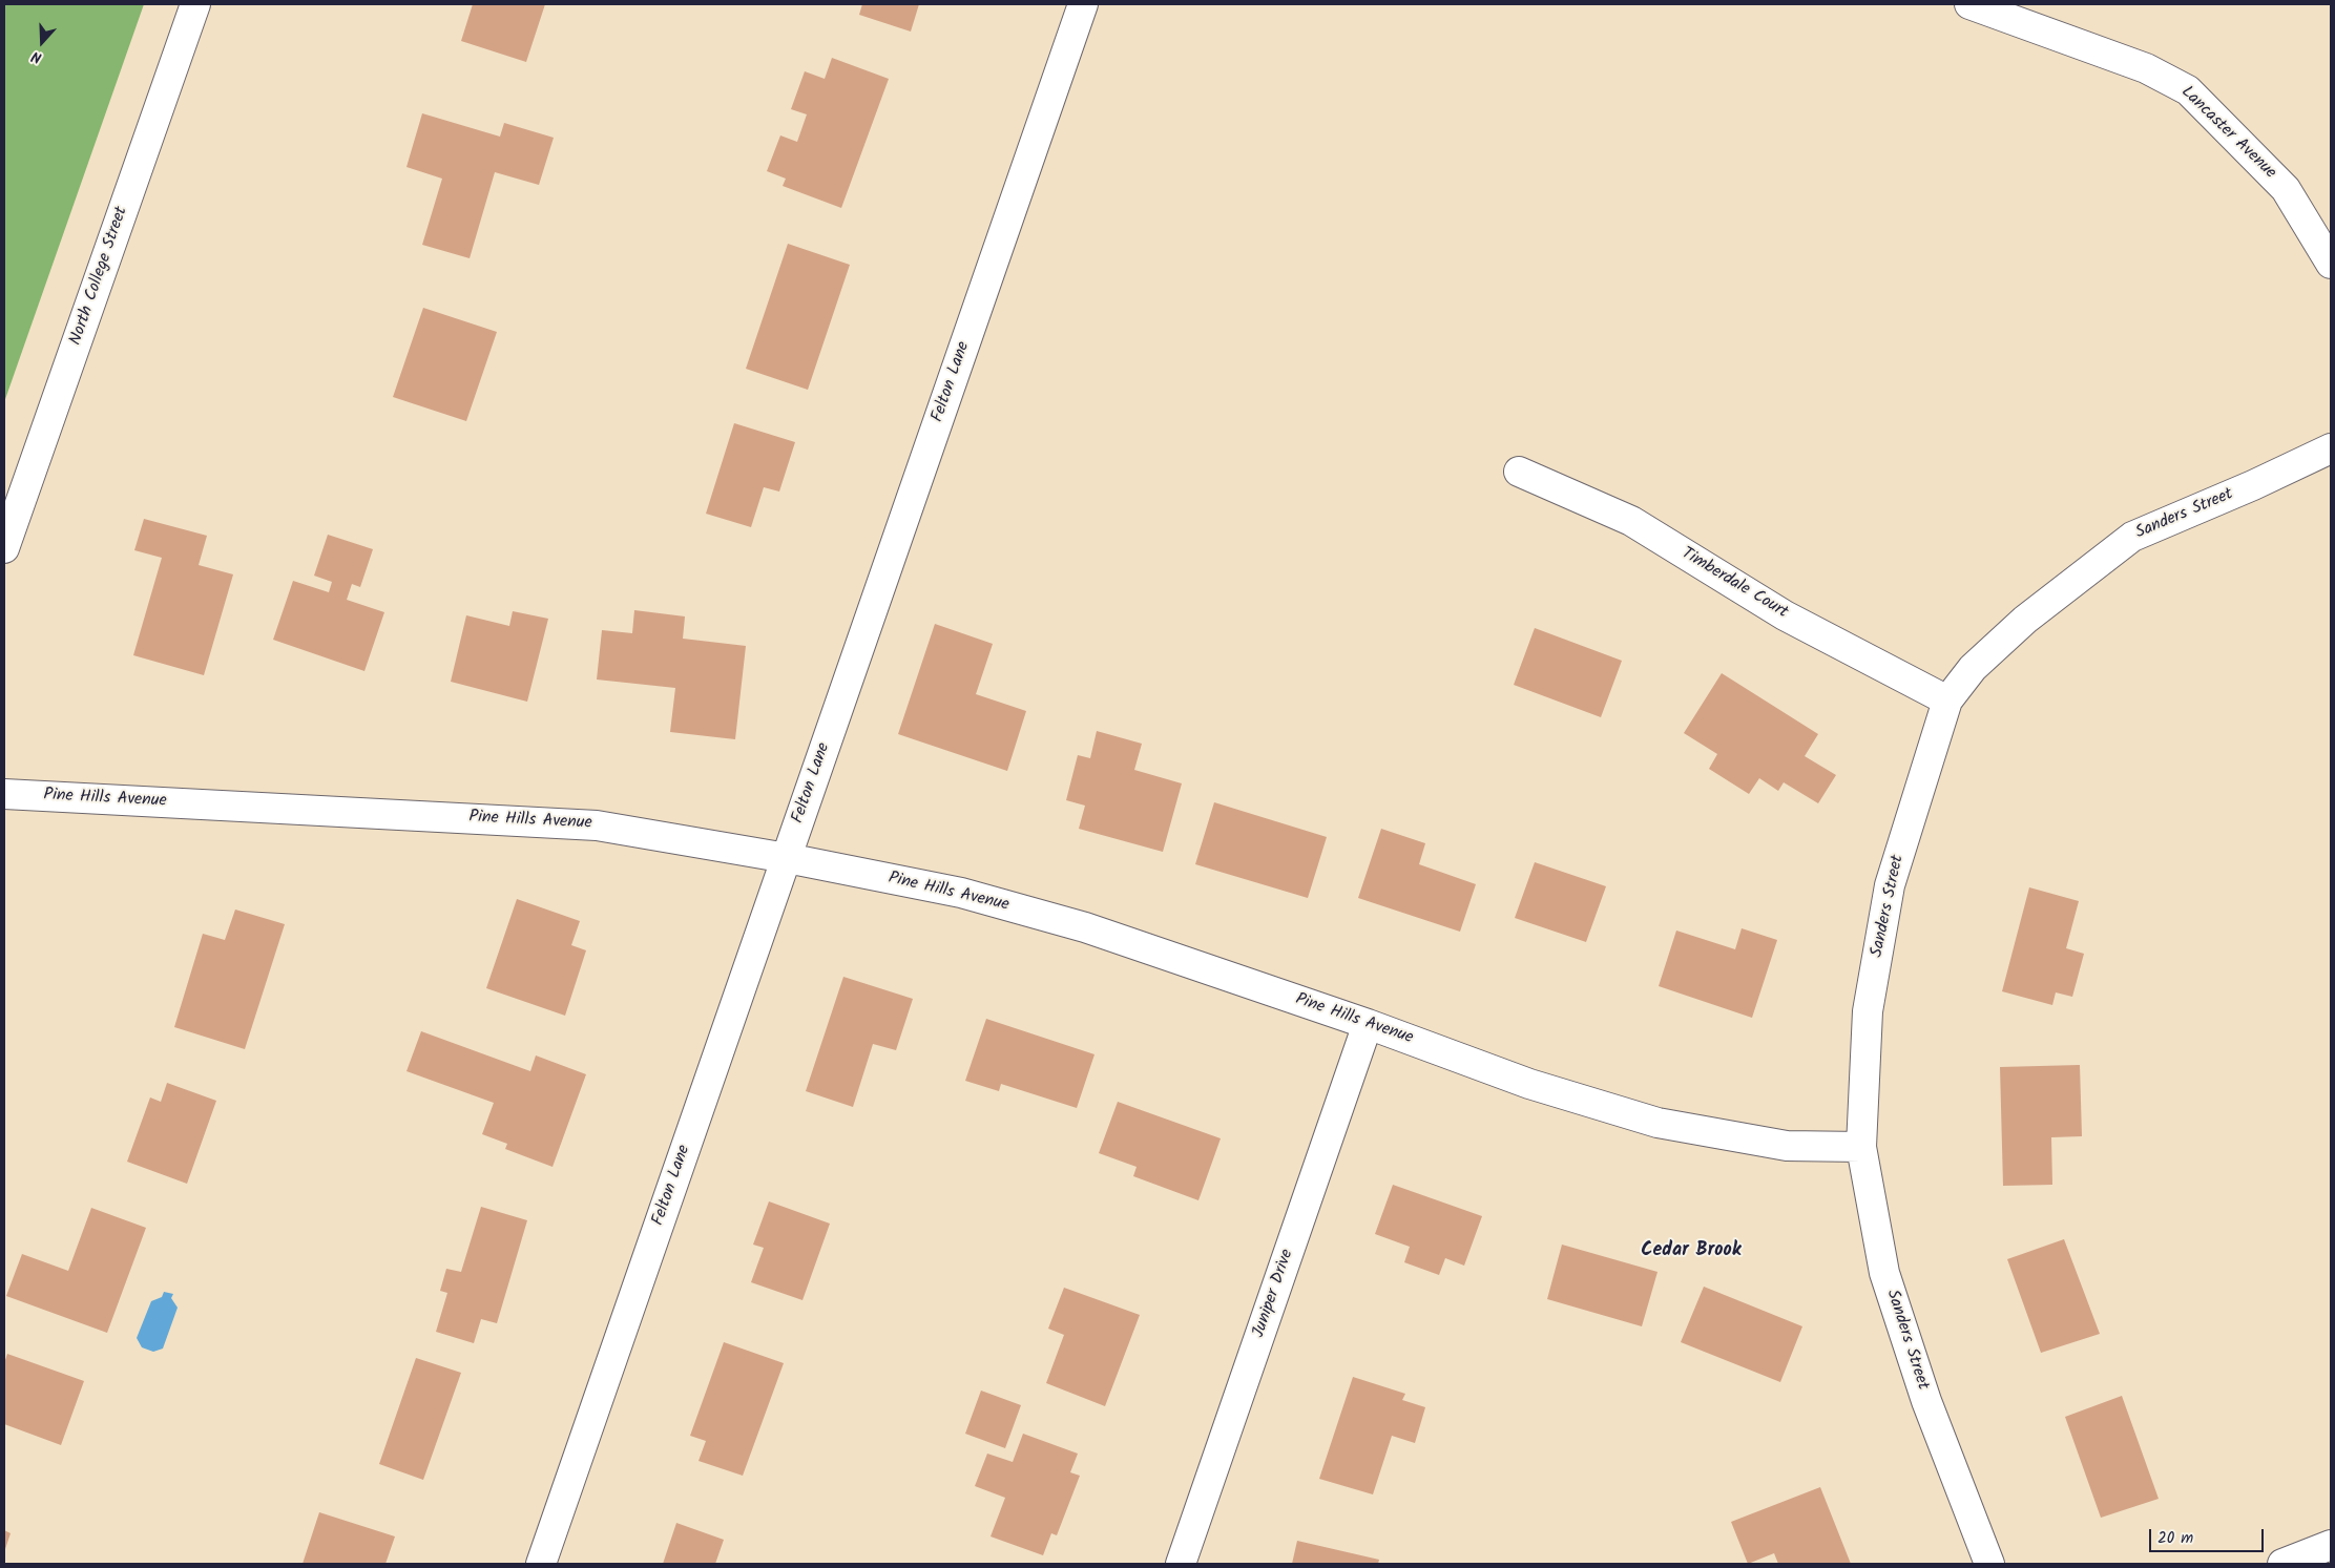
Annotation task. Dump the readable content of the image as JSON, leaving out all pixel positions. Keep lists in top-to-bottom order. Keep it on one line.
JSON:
{"streets":{"street":["Lancaster Avenue","North College Street","Felton Lane","Sanders Street","Timberdale Court","Pine Hills Avenue","Juniper Drive"]},"crossings":[["Felton Lane","Pine Hills Avenue"],["Sanders Street","Timberdale Court"],["Sanders Street","Pine Hills Avenue"],["Pine Hills Avenue","Juniper Drive"]],"districts":["Cedar Brook"],"scale_bar":"20 m","north":"bottom"}
